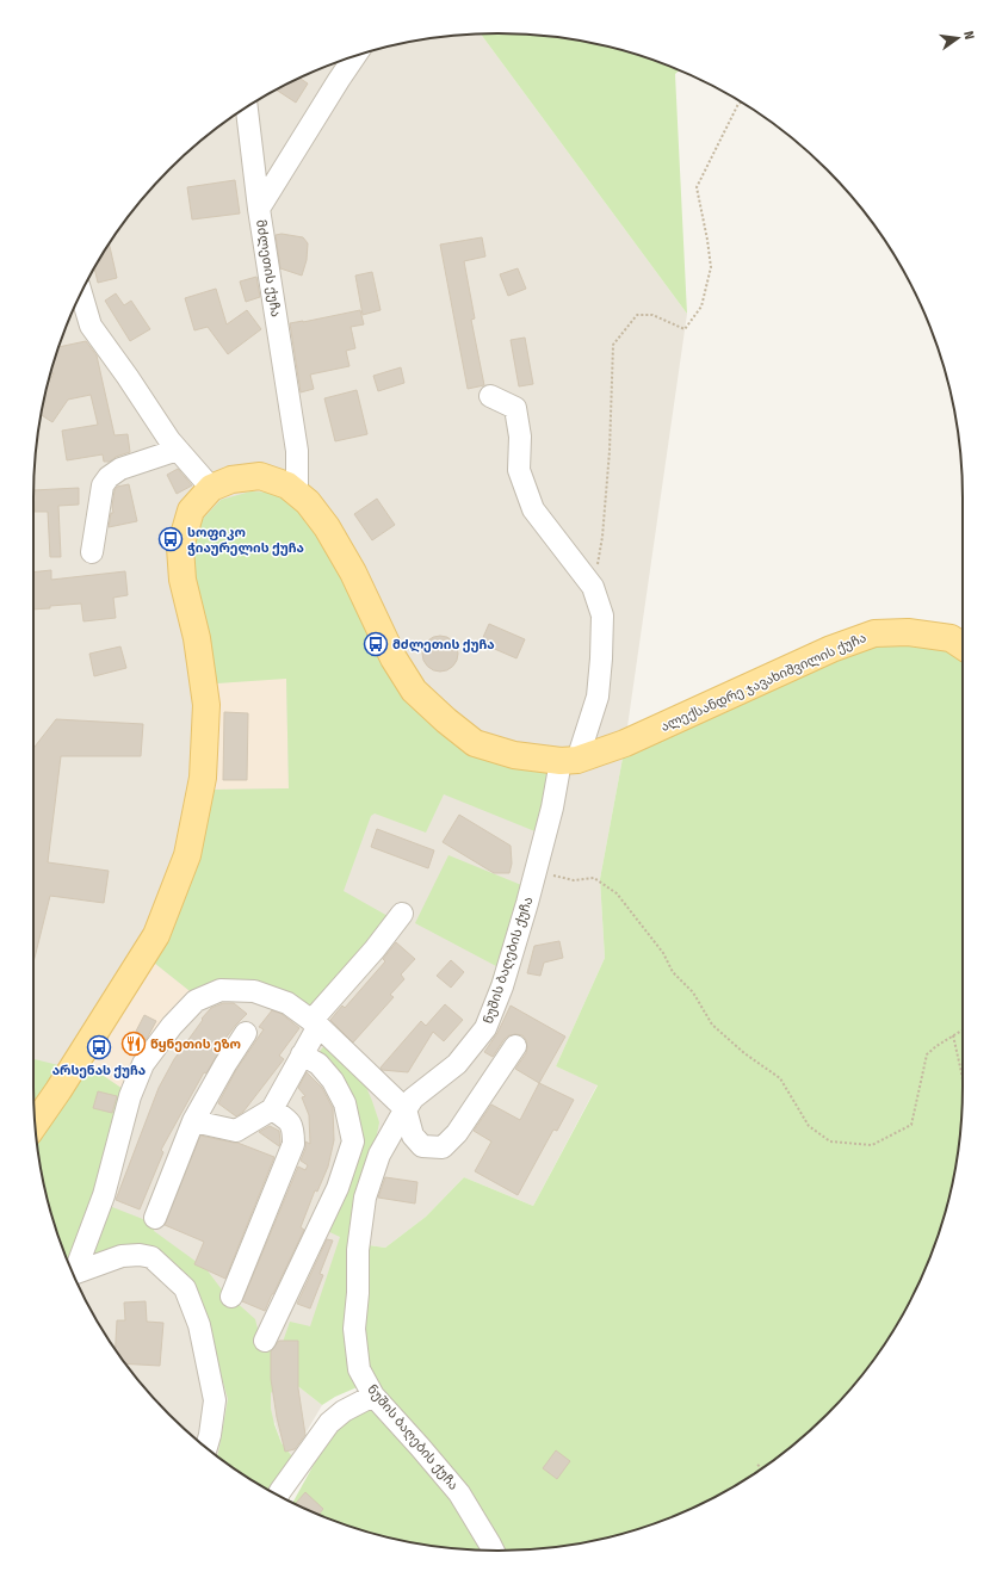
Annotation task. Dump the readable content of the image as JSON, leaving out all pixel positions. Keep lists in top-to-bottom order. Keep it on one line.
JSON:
{"streets":{"main road":["ალექსანდრე ჯავახიშვილის ქუჩა"],"street":["მძლეთის ქუჩა","ნუშის ბაღების ქუჩა"]},"crossings":[["ალექსანდრე ჯავახიშვილის ქუჩა","ნუშის ბაღების ქუჩა"]],"places":{"bus stop":["სოფიკო ჭიაურელის ქუჩა","მძლეთის ქუჩა","არსენას ქუჩა"],"restaurant":["წყნეთის ეზო"]},"north":"right"}
